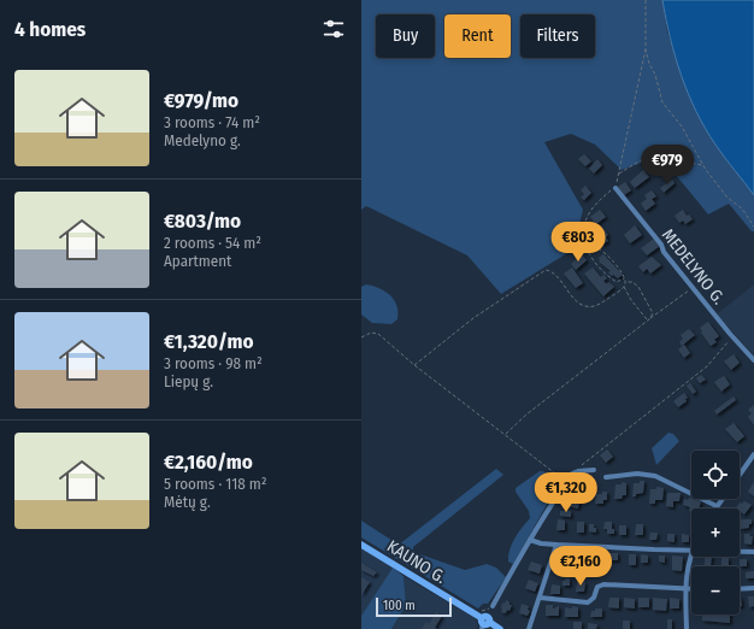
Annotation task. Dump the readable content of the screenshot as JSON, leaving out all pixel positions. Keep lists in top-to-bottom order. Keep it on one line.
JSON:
{"streets":{"street":["MEDELYNO G.","KAUNO G."]},"scale_bar":"100 m","page":{"heading":"4 homes","chip":["Buy","Rent","Filters"],"list":[{"name":"€979/mo","note":"3 rooms · 74 m² · Medelyno g."},{"name":"€803/mo","note":"2 rooms · 54 m² · Apartment"},{"name":"€1,320/mo","note":"3 rooms · 98 m² · Liepų g."},{"name":"€2,160/mo","note":"5 rooms · 118 m² · Mėtų g."}],"price":["€979","€803","€1,320","€2,160"],"map_buttons":["+","−"],"scale":"100 m"}}
